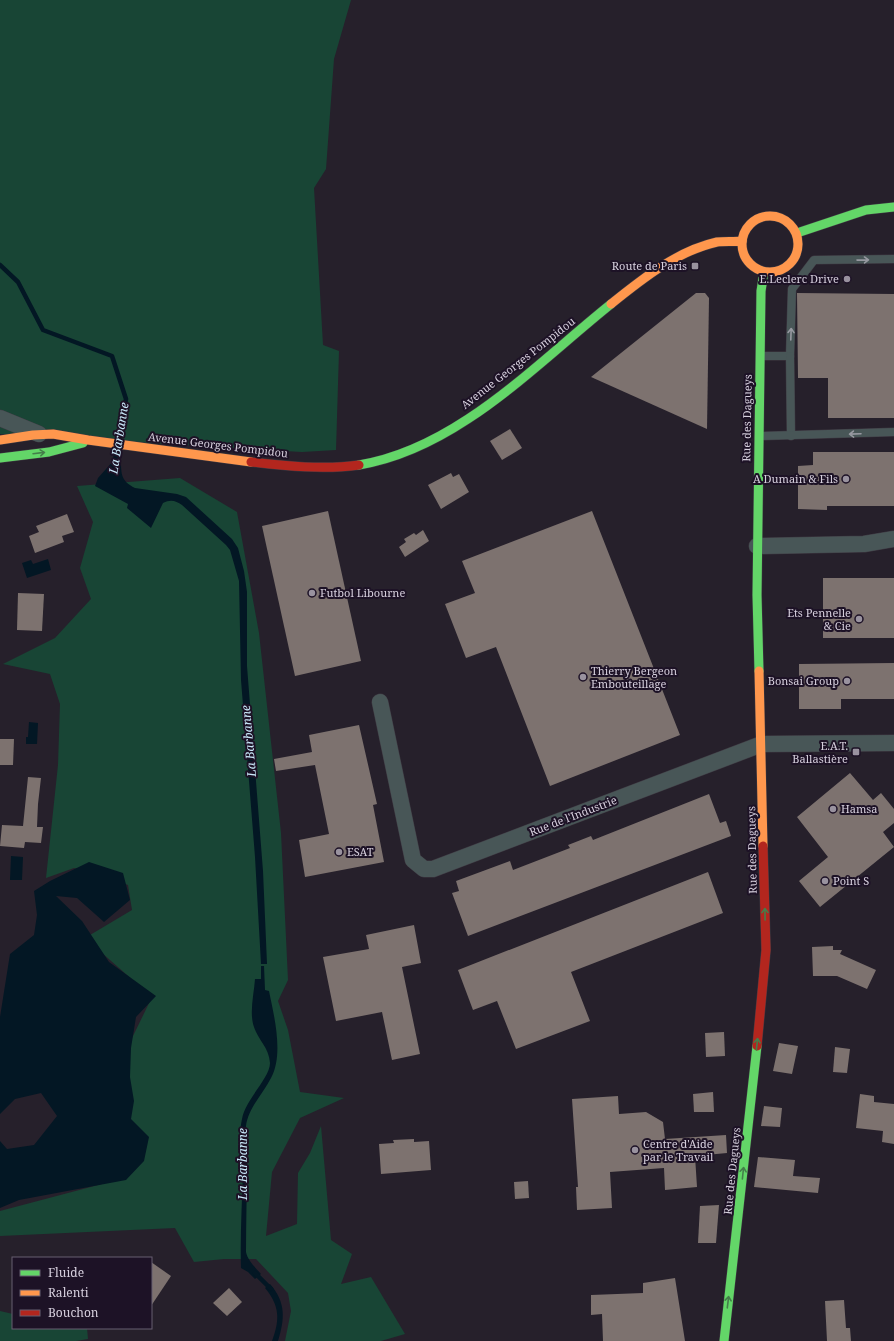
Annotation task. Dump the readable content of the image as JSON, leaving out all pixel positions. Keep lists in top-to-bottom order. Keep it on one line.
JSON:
{"streets":{"main road":["Avenue Georges Pompidou","Rue des Dagueys"],"street":["Rue de l'Industrie"]},"crossings":[["Avenue Georges Pompidou","Rue des Dagueys"],["Rue des Dagueys","Rue de l'Industrie"]],"one_way":["Rue des Dagueys"],"water":["La Barbanne"],"places":{"transit":["Route de Paris","E.A.T. Ballastière"],"other":["E.Leclerc Drive","A Dumain & Fils","Futbol Libourne","Ets Pennelle & Cie","Thierry Bergeon Embouteillage","Bonsai Group","Hamsa","ESAT","Point S","Centre d'Aide par le Travail"]},"legend":["Fluide","Ralenti","Bouchon"]}
